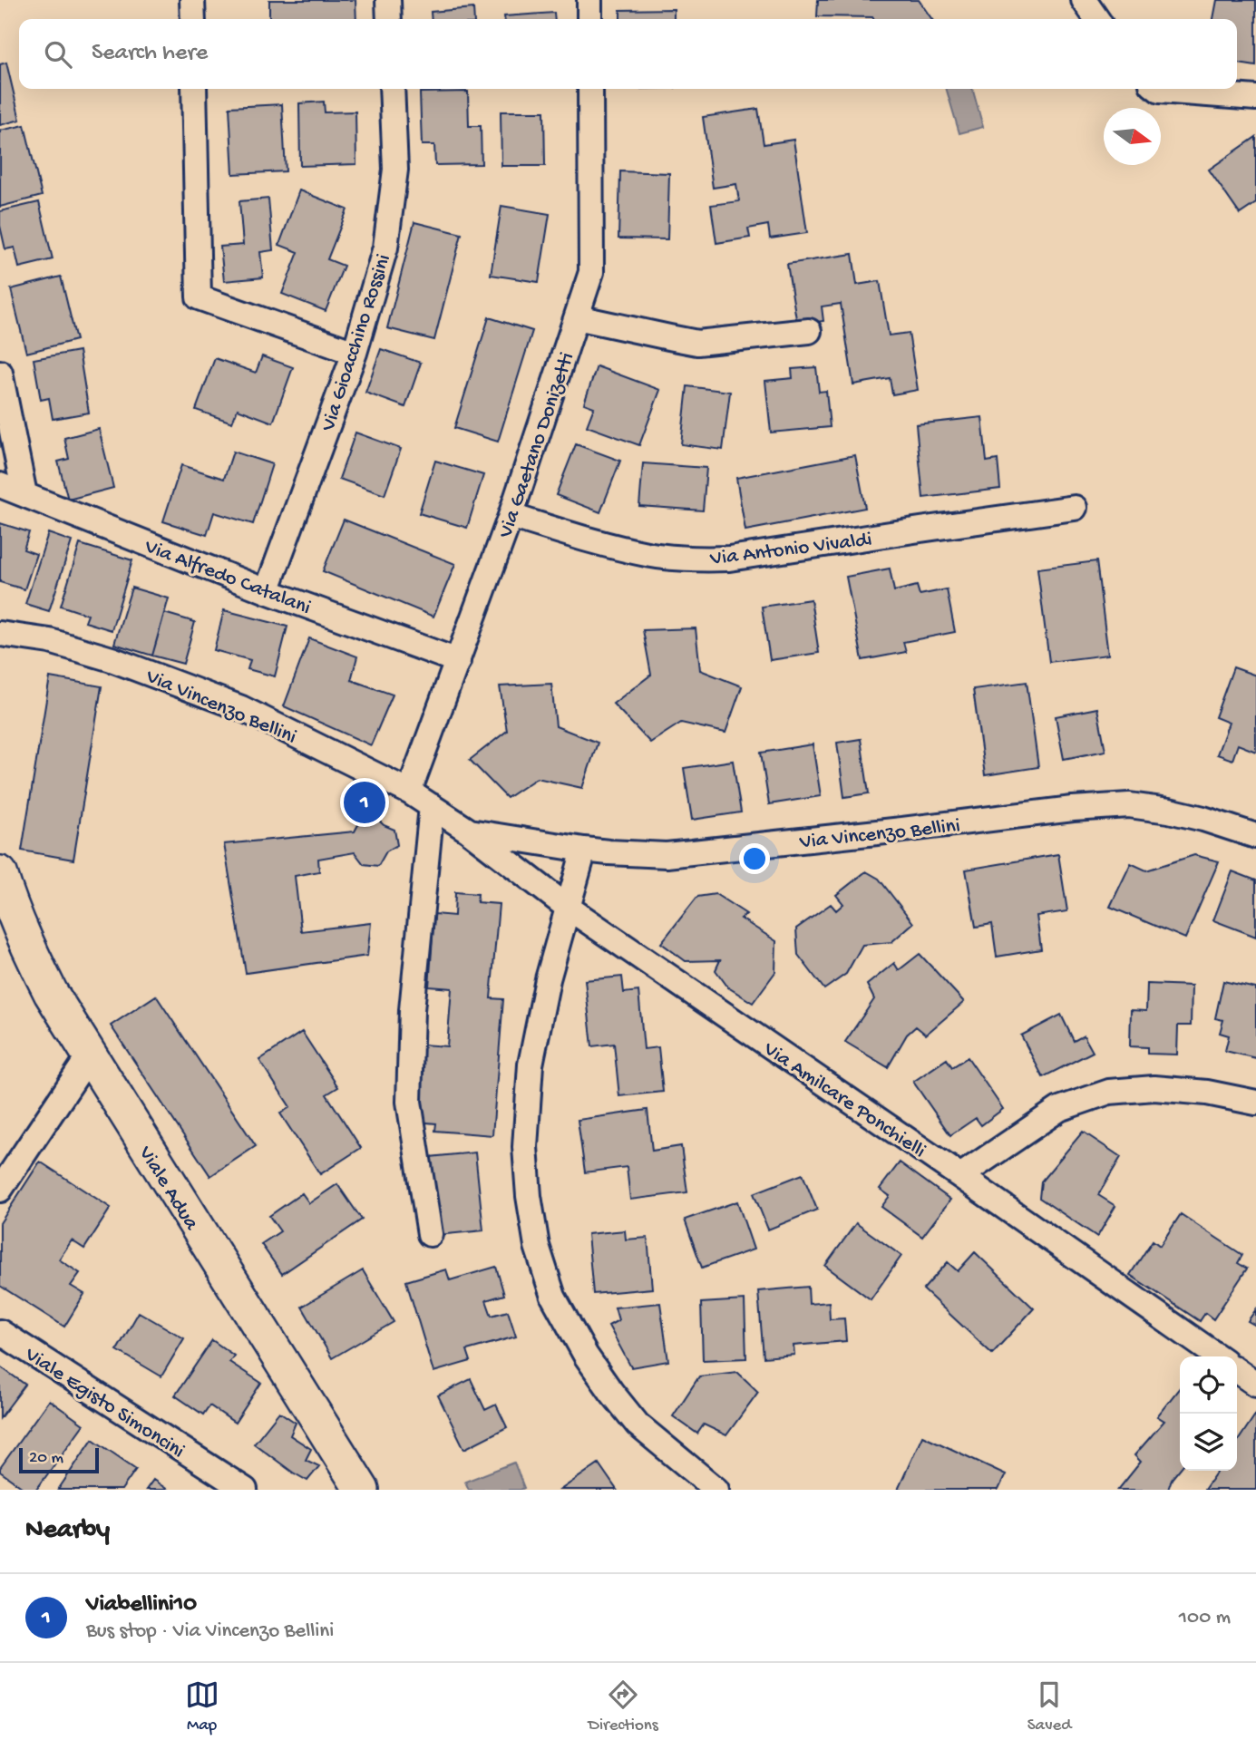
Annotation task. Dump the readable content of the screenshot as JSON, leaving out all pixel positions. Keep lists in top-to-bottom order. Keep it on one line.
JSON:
{"streets":{"main road":["Viale Adua"],"street":["Via Gioacchino Rossini","Via Gaetano Donizetti","Via Antonio Vivaldi","Via Alfredo Catalani","Via Vincenzo Bellini","Via Amilcare Ponchielli","Viale Egisto Simoncini"]},"crossings":[["Via Gioacchino Rossini","Via Alfredo Catalani"],["Via Gaetano Donizetti","Via Antonio Vivaldi"],["Via Gaetano Donizetti","Via Alfredo Catalani"],["Via Gaetano Donizetti","Via Vincenzo Bellini"],["Via Vincenzo Bellini","Via Amilcare Ponchielli"]],"scale_bar":"20 m","north":"right","page":{"search":"Search here","pins":"1","scale":"20 m","heading":"Nearby","list":[{"mark":"1","name":"Viabellini10","note":"Bus stop · Via Vincenzo Bellini","value":"100 m"}],"nav":["Map","Directions","Saved"]}}
